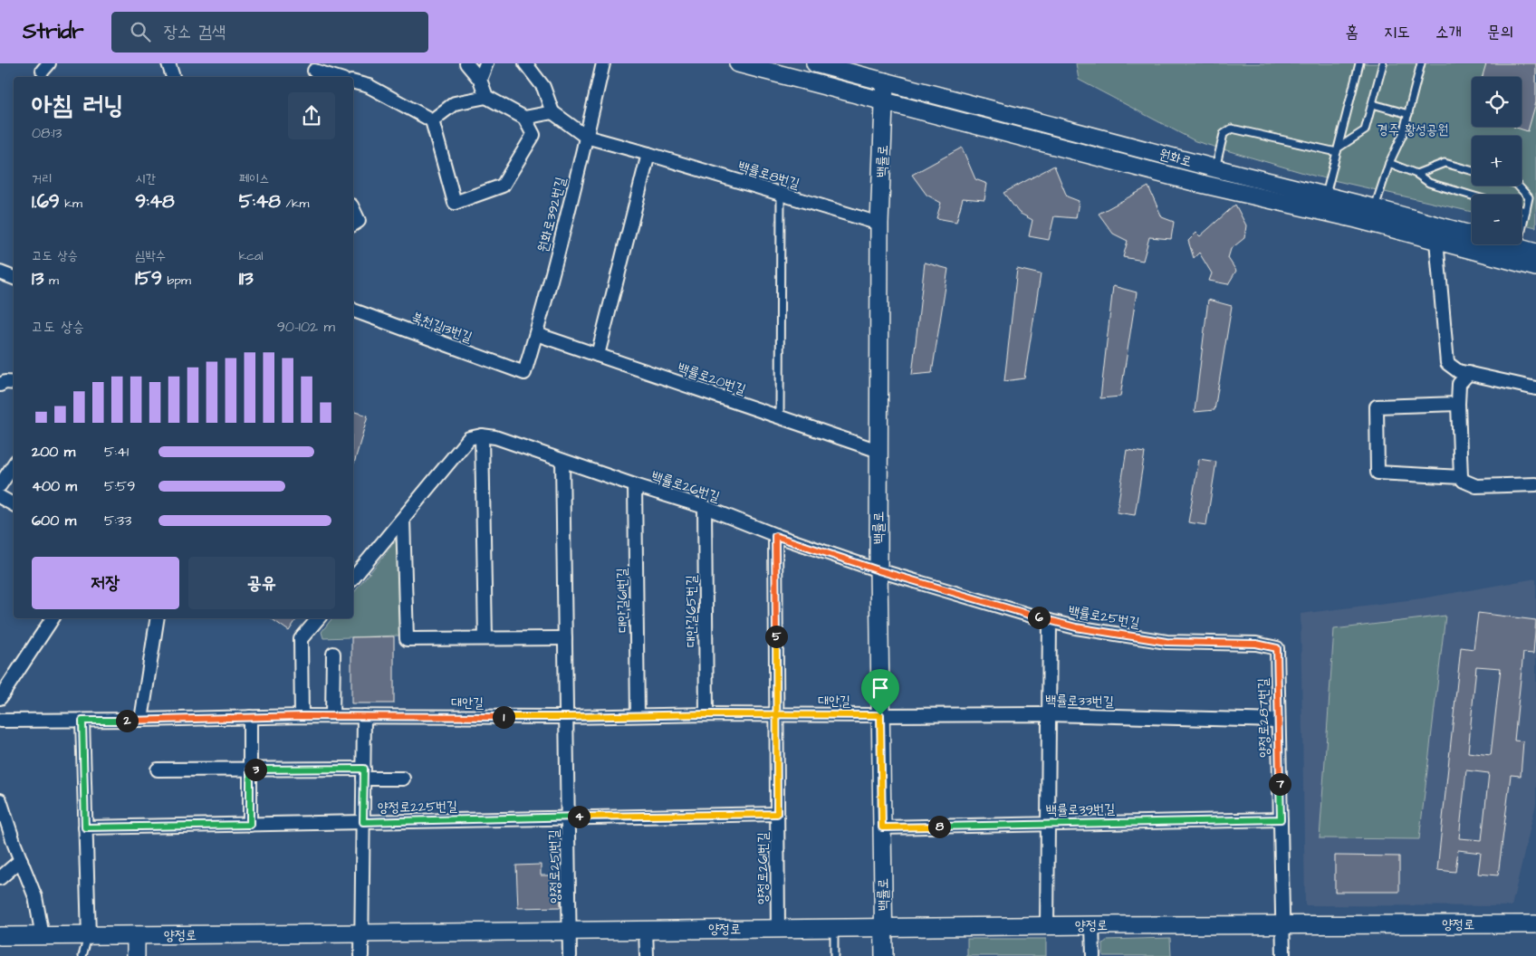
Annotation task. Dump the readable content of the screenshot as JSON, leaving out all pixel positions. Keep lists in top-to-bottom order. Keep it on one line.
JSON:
{"streets":{"street":["원화로","백률로","백률로8번길","원화로392번길","북천길13번길","백률로20번길","백률로26번길","대안길61번길","대안길65번길","백률로25번길","대안길","백률로33번길","양정로287번길","양정로225번길","백률로39번길","양정로251번길","양정로261번길","양정로"]},"crossings":[["원화로","백률로"],["백률로","백률로8번길"],["백률로","백률로20번길"],["백률로","백률로26번길"],["백률로","백률로25번길"],["백률로","대안길"],["백률로","백률로33번길"],["백률로","백률로39번길"],["백률로","양정로"],["백률로8번길","원화로392번길"],["원화로392번길","북천길13번길"],["원화로392번길","백률로20번길"],["백률로26번길","대안길61번길"],["백률로26번길","대안길65번길"],["백률로26번길","백률로25번길"],["백률로26번길","양정로251번길"],["백률로26번길","양정로261번길"],["대안길61번길","대안길"],["대안길65번길","대안길"],["백률로25번길","양정로287번길"],["대안길","백률로33번길"],["대안길","양정로251번길"],["대안길","양정로261번길"],["백률로33번길","양정로287번길"],["양정로287번길","백률로39번길"],["양정로287번길","양정로"],["양정로225번길","양정로251번길"],["양정로225번길","양정로261번길"],["양정로251번길","양정로"],["양정로261번길","양정로"]],"parks":["경주 황성공원"],"page":{"header":"Stridr","search":"장소 검색","nav":["홈","지도","소개","문의"],"map_buttons":["+","−"],"heading":["아침 러닝","08:13"],"stats":[["거리","1.69 km"],["시간","9:48"],["페이스","5:48 /km"],["고도 상승","13 m"],["심박수","159 bpm"],["kcal","113"]],"chart":["고도 상승","90–102 m"],"list":[{"name":"200 m","note":"5:41"},{"name":"400 m","note":"5:59"},{"name":"600 m","note":"5:33"}],"buttons":["저장","공유"],"pins":["6","5","1","2","3","7","4","8"]}}
